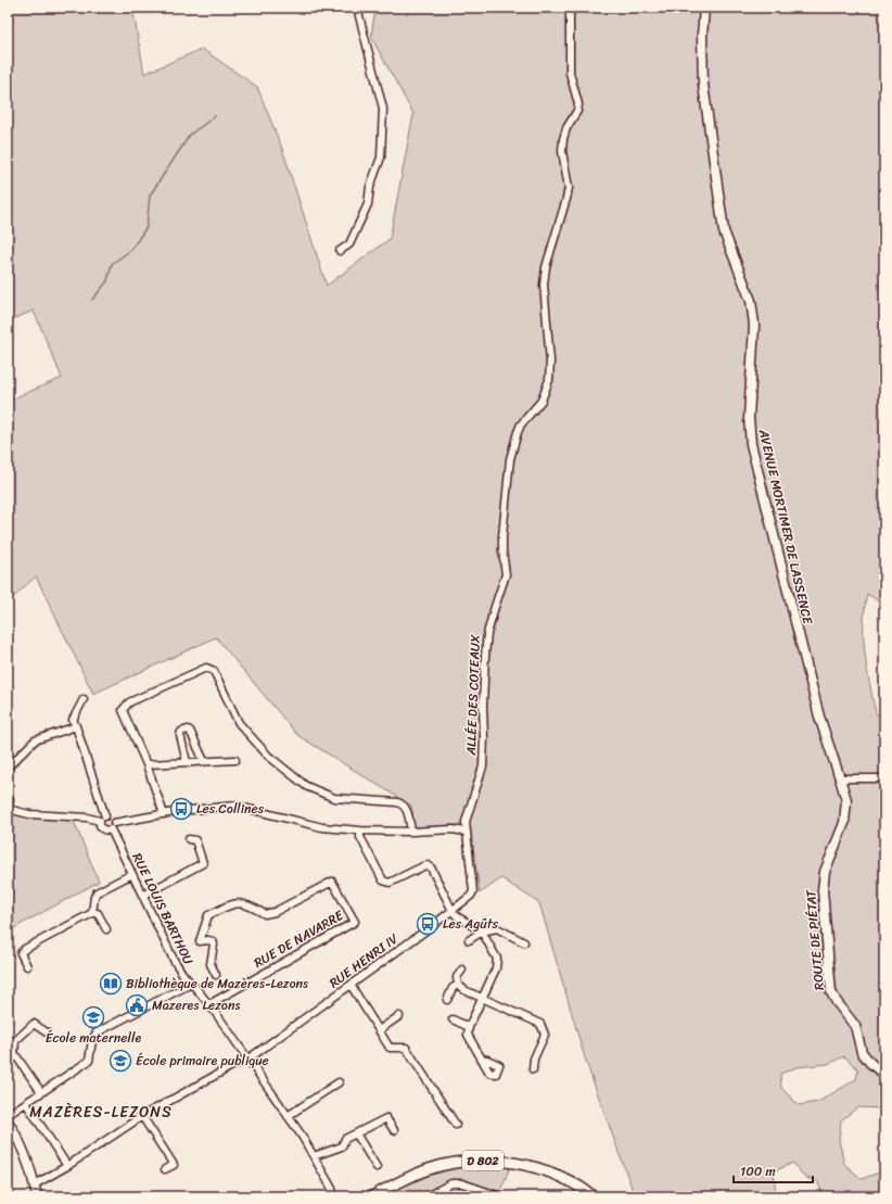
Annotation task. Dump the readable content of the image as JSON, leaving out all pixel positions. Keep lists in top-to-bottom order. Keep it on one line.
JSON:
{"streets":{"main road":["D 802"],"street":["AVENUE MORTIMER DE LASSENCE","ALLÉE DES COTEAUX","RUE LOUIS BARTHOU","RUE DE NAVARRE","ROUTE DE PIÉTAT","RUE HENRI IV"]},"crossings":[["AVENUE MORTIMER DE LASSENCE","ROUTE DE PIÉTAT"],["ALLÉE DES COTEAUX","RUE HENRI IV"],["RUE LOUIS BARTHOU","RUE DE NAVARRE"],["RUE LOUIS BARTHOU","RUE HENRI IV"]],"districts":["MAZÈRES-LEZONS"],"places":{"bus stop":["Les Collines","Les Agûts"],"library":["Bibliothèque de Mazères-Lezons"],"public building":["Mazeres Lezons"],"school or university":["École maternelle","École primaire publique"]},"scale_bar":"100 m"}
